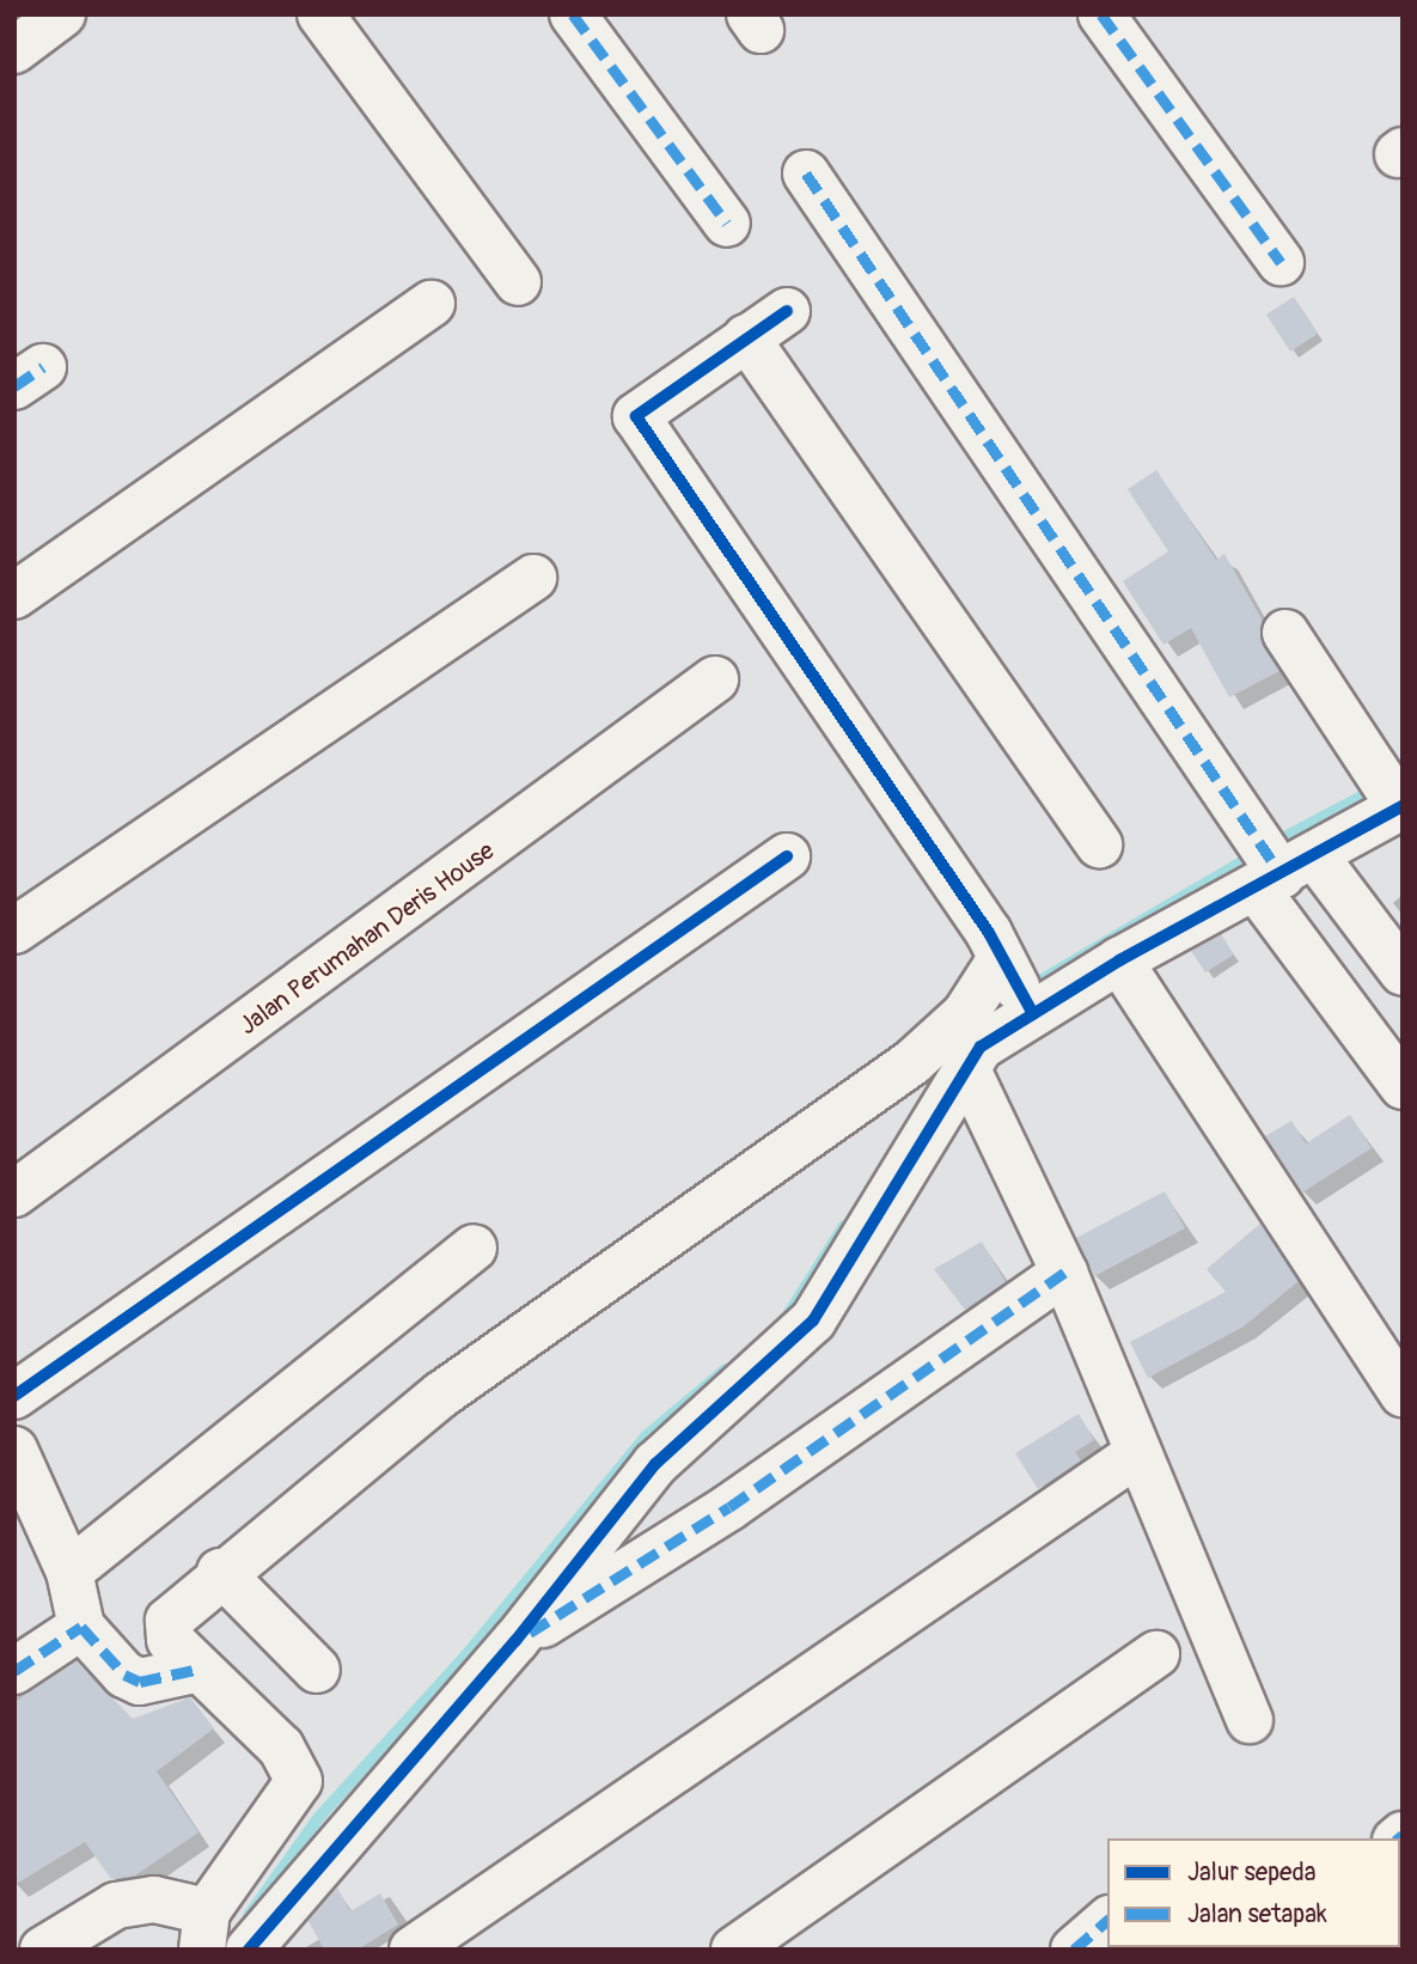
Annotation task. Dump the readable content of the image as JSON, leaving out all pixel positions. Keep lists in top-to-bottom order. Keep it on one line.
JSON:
{"streets":{"street":["Jalan Perumahan Deris House"]},"legend":["Jalur sepeda","Jalan setapak"]}
